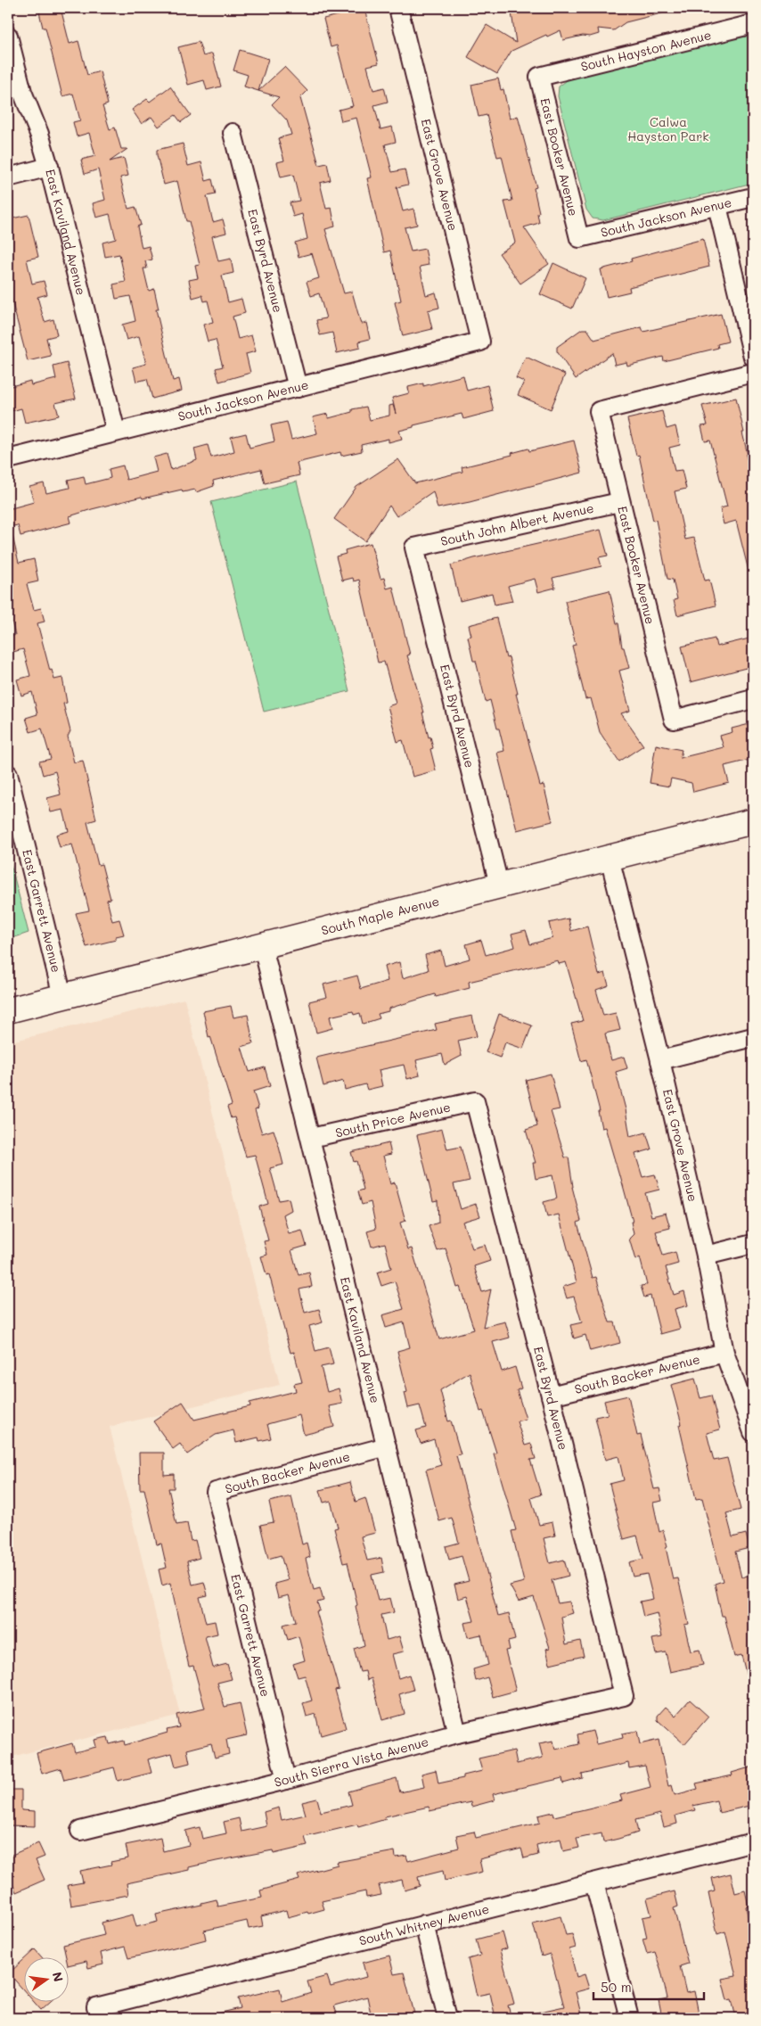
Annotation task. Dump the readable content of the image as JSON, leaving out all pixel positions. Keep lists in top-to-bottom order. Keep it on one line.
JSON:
{"streets":{"main road":["South Maple Avenue"],"street":["South Hayston Avenue","East Booker Avenue","East Grove Avenue","South Jackson Avenue","East Kaviland Avenue","East Byrd Avenue","South John Albert Avenue","East Garrett Avenue","South Price Avenue","South Backer Avenue","South Sierra Vista Avenue","South Whitney Avenue"]},"crossings":[["South Hayston Avenue","East Booker Avenue"],["East Booker Avenue","South Jackson Avenue"],["East Booker Avenue","South John Albert Avenue"],["East Grove Avenue","South Jackson Avenue"],["East Grove Avenue","South Maple Avenue"],["East Grove Avenue","South Backer Avenue"],["South Jackson Avenue","East Kaviland Avenue"],["South Jackson Avenue","East Byrd Avenue"],["East Kaviland Avenue","South Maple Avenue"],["East Kaviland Avenue","South Price Avenue"],["East Kaviland Avenue","South Backer Avenue"],["East Kaviland Avenue","South Sierra Vista Avenue"],["East Byrd Avenue","South John Albert Avenue"],["East Byrd Avenue","South Maple Avenue"],["East Byrd Avenue","South Price Avenue"],["East Byrd Avenue","South Backer Avenue"],["East Byrd Avenue","South Sierra Vista Avenue"],["East Garrett Avenue","South Maple Avenue"],["East Garrett Avenue","South Backer Avenue"],["East Garrett Avenue","South Sierra Vista Avenue"]],"parks":["Calwa Hayston Park"],"scale_bar":"50 m","north":"right"}
